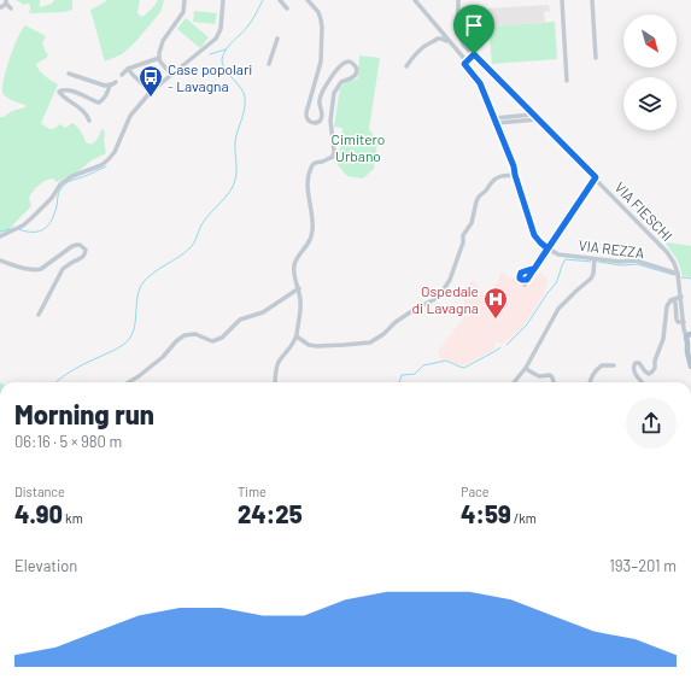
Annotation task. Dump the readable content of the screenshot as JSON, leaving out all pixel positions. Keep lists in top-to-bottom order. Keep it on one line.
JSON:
{"streets":{"street":["VIA FIESCHI","VIA REZZA"]},"crossings":[["VIA FIESCHI","VIA REZZA"]],"parks":["Cimitero Urbano"],"places":{"bus stop":["Case popolari - Lavagna"],"hospital":["Ospedale di Lavagna"]},"north":"bottom right","page":{"heading":["Morning run","06:16 · 5 × 980 m"],"stats":[["Distance","4.90 km"],["Time","24:25"],["Pace","4:59 /km"]],"chart":["Elevation","193–201 m"]}}
